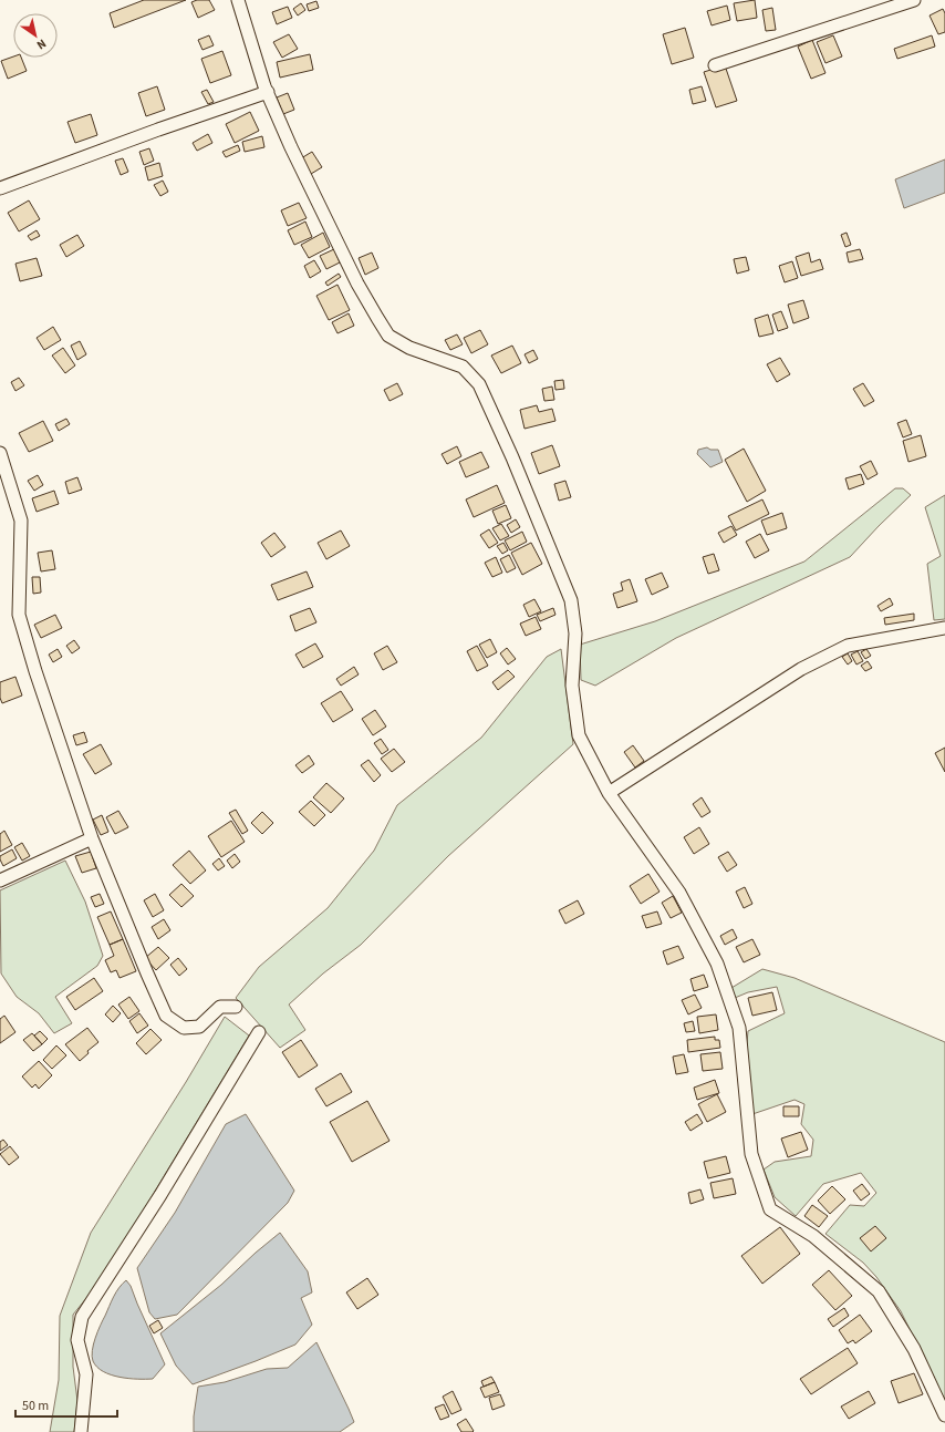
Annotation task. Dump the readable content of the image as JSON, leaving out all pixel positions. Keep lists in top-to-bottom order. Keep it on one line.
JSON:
{"scale_bar":"50 m","north":"bottom right"}
